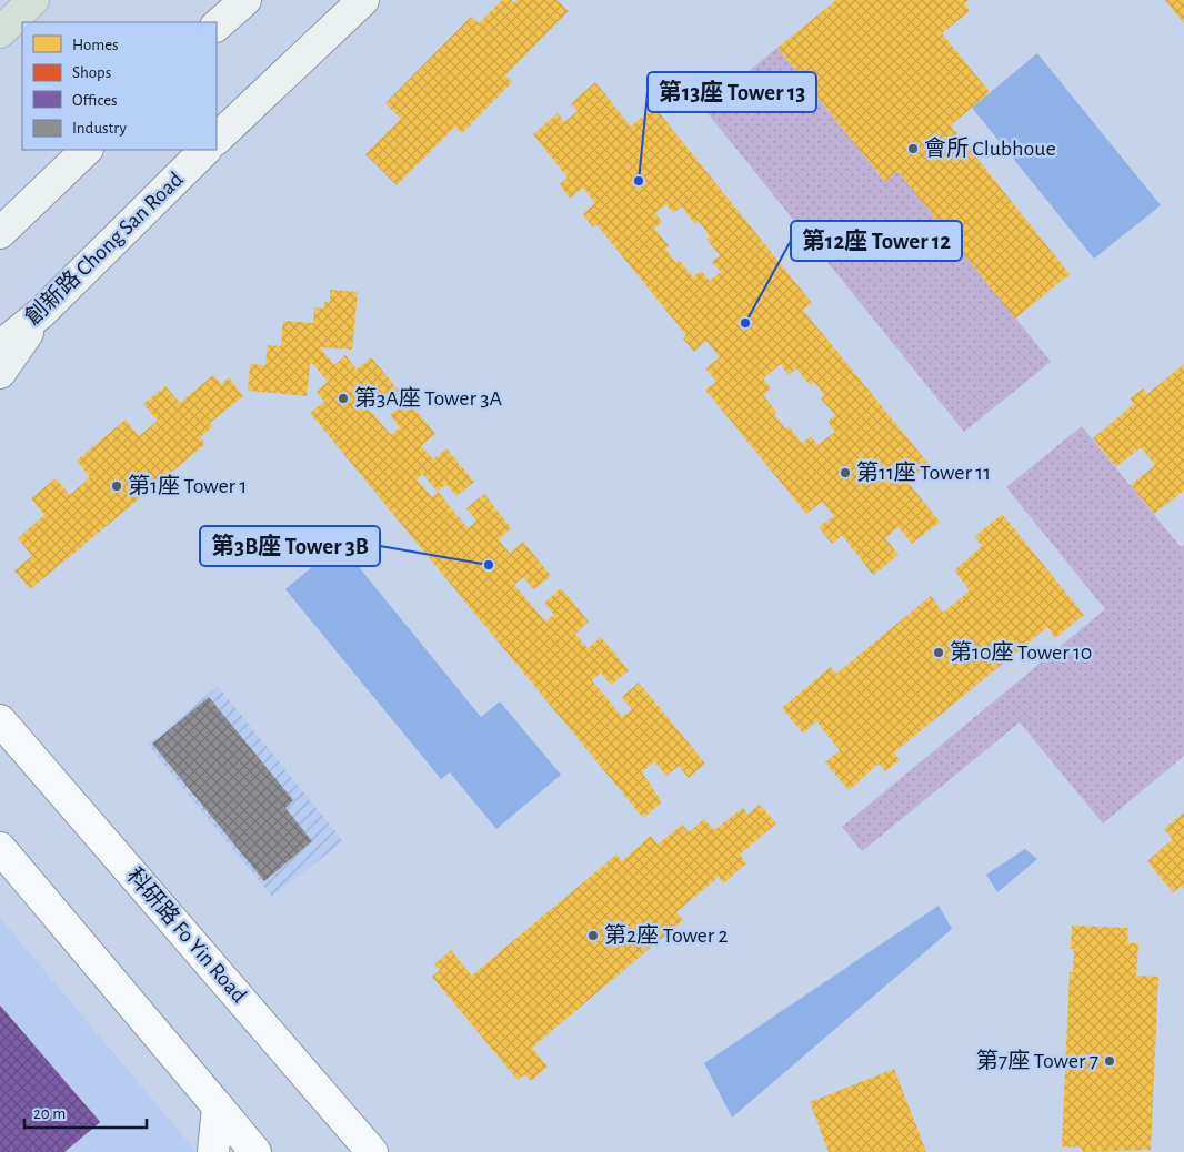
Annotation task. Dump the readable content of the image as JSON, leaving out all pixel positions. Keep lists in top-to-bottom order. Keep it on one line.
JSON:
{"streets":{"main road":["創新路 Chong San Road"],"street":["科研路 Fo Yin Road"]},"places":["會所 Clubhoue","第13座 Tower 13","第12座 Tower 12","第3A座 Tower 3A","第11座 Tower 11","第1座 Tower 1","第3B座 Tower 3B","第10座 Tower 10","第2座 Tower 2","第7座 Tower 7"],"legend":["Homes","Shops","Offices","Industry"],"scale_bar":"20 m"}
